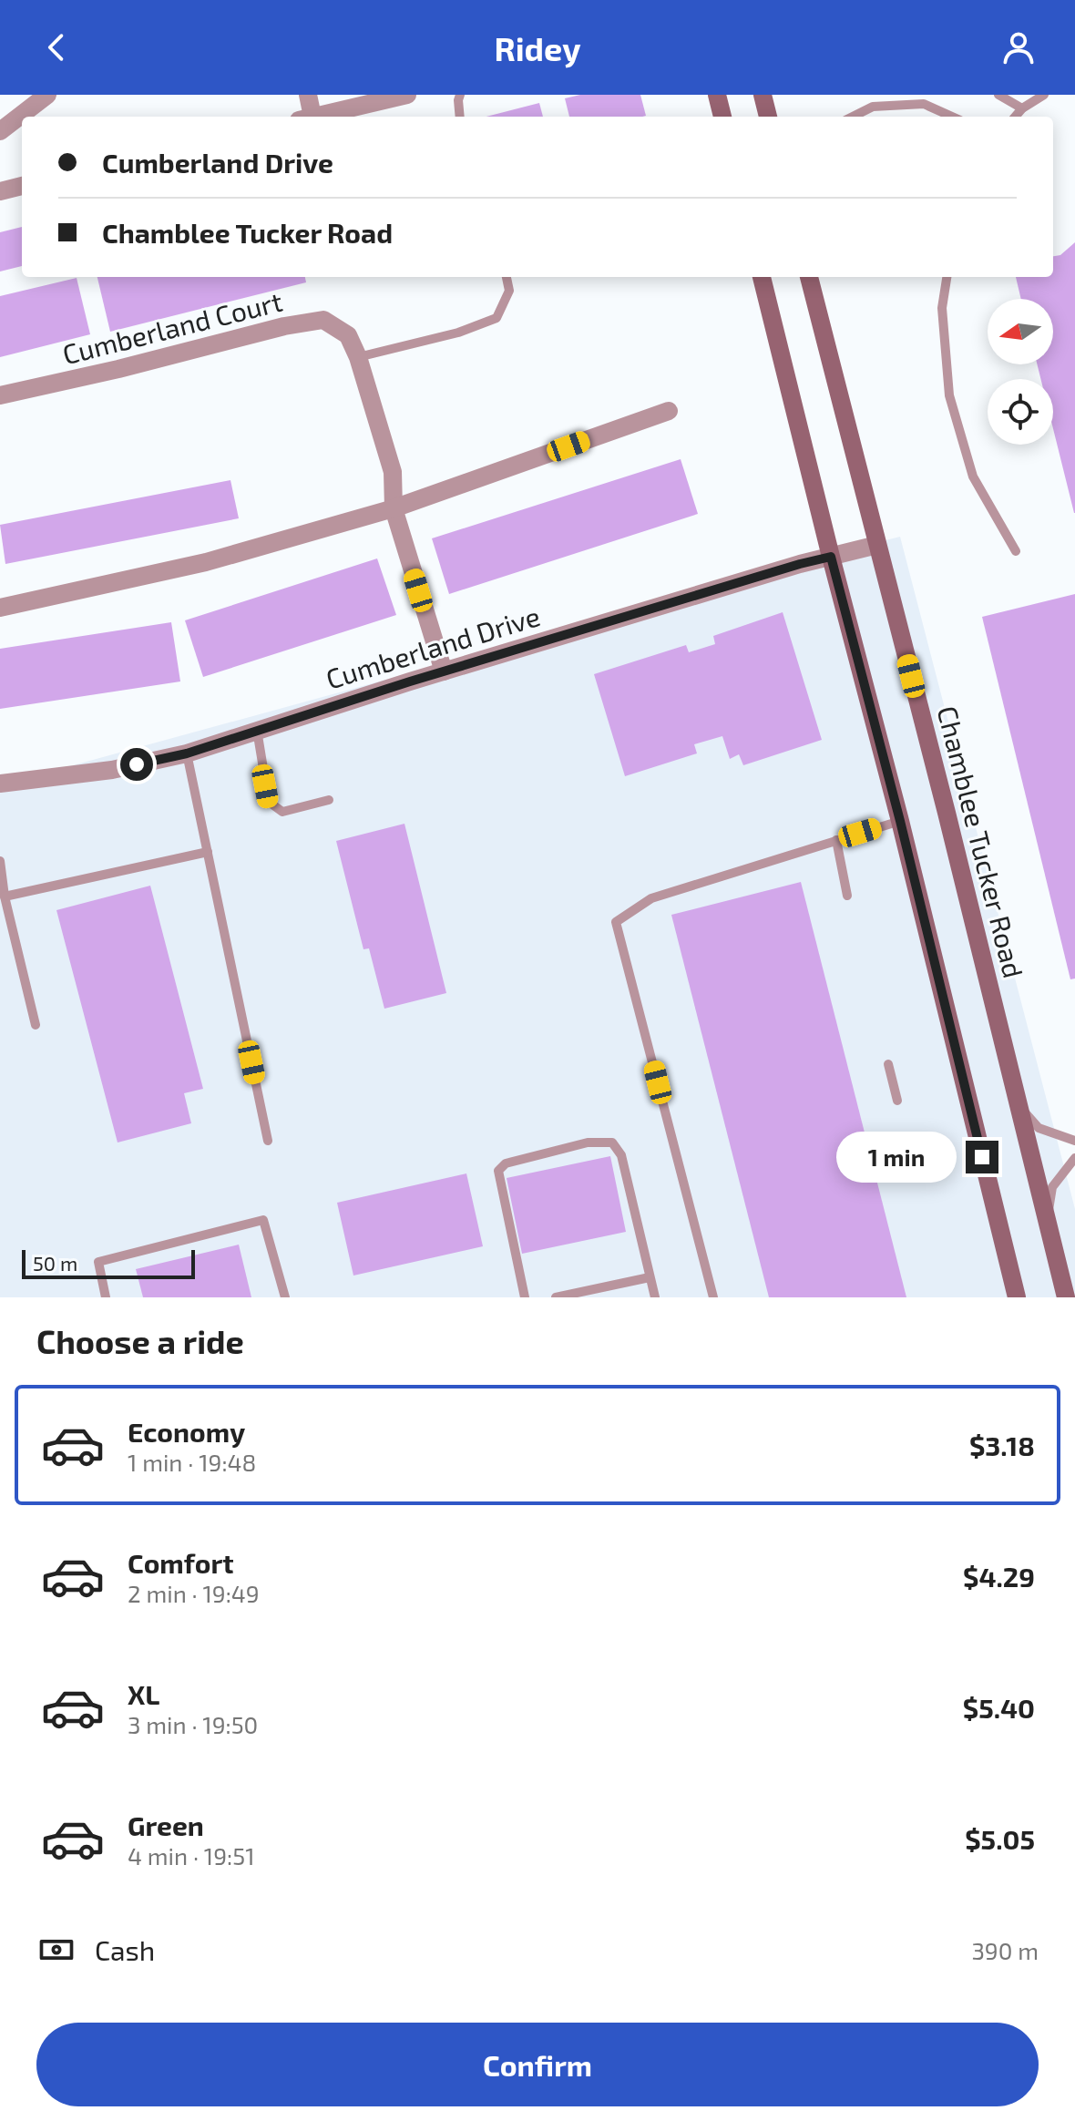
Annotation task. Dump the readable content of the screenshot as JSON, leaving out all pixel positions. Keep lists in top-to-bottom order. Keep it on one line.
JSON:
{"streets":{"main road":["Chamblee Tucker Road"],"street":["Cumberland Court","Cumberland Drive"]},"crossings":[["Cumberland Court","Cumberland Drive"],["Cumberland Drive","Chamblee Tucker Road"]],"scale_bar":"50 m","north":"left","page":{"header":"Ridey","banner":["Cumberland Drive","Chamblee Tucker Road"],"bubble":"1 min","scale":"50 m","heading":"Choose a ride","list":[{"name":"Economy","note":"1 min · 19:48","value":"$3.18"},{"name":"Comfort","note":"2 min · 19:49","value":"$4.29"},{"name":"XL","note":"3 min · 19:50","value":"$5.40"},{"name":"Green","note":"4 min · 19:51","value":"$5.05"}],"pay":["Cash","390 m"],"buttons":"Confirm"}}
